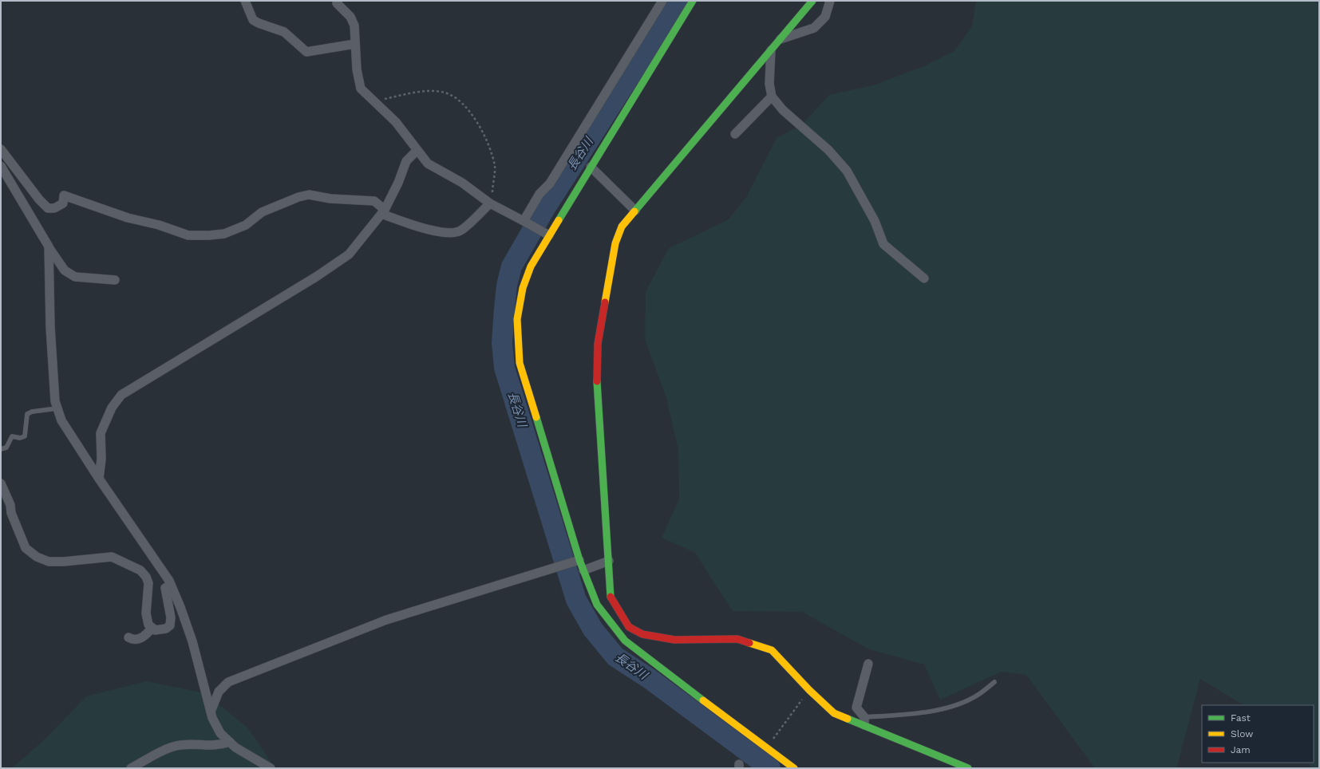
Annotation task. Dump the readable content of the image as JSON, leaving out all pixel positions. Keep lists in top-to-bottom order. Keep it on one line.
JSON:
{"water":["長谷川"],"legend":["Fast","Slow","Jam"]}
